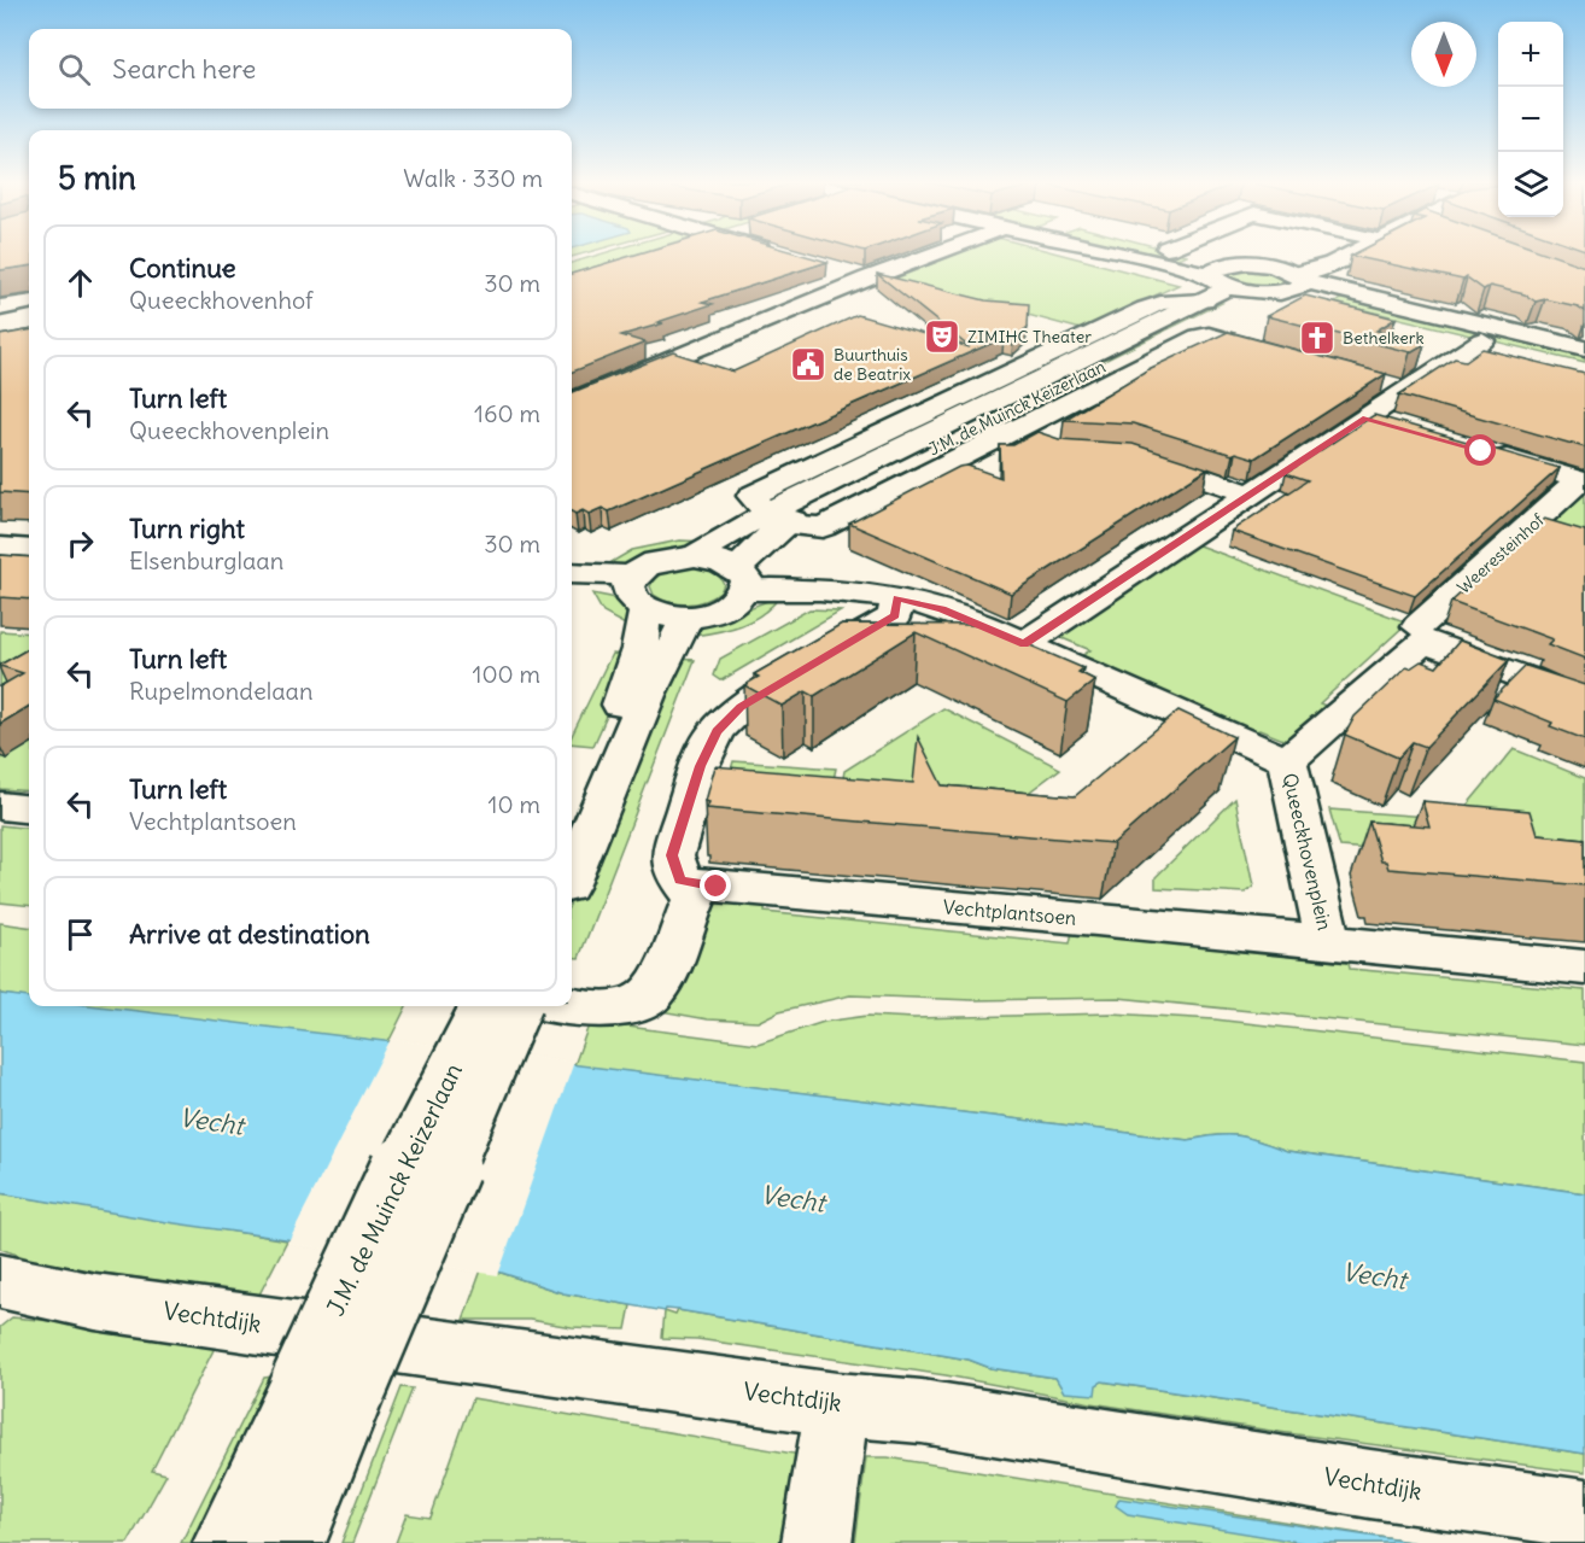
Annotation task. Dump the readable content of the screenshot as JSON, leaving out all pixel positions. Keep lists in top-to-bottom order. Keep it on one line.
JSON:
{"streets":{"street":["J.M. de Muinck Keizerlaan","Weeresteinhof","Queeckhovenplein","Vechtplantsoen","Vechtdijk"]},"crossings":[["J.M. de Muinck Keizerlaan","Queeckhovenplein"],["Weeresteinhof","Queeckhovenplein"],["Queeckhovenplein","Vechtplantsoen"]],"water":["Vecht"],"places":{"theatre":["ZIMIHC Theater"],"church":["Bethelkerk"],"public building":["Buurthuis de Beatrix"]},"north":"bottom","page":{"map_buttons":["+","−"],"search":"Search here","heading":["5 min","Walk · 330 m"],"list":[["Continue","Queeckhovenhof","30 m"],["Turn left","Queeckhovenplein","160 m"],["Turn right","Elsenburglaan","30 m"],["Turn left","Rupelmondelaan","100 m"],["Turn left","Vechtplantsoen","10 m"],"Arrive at destination"]}}
